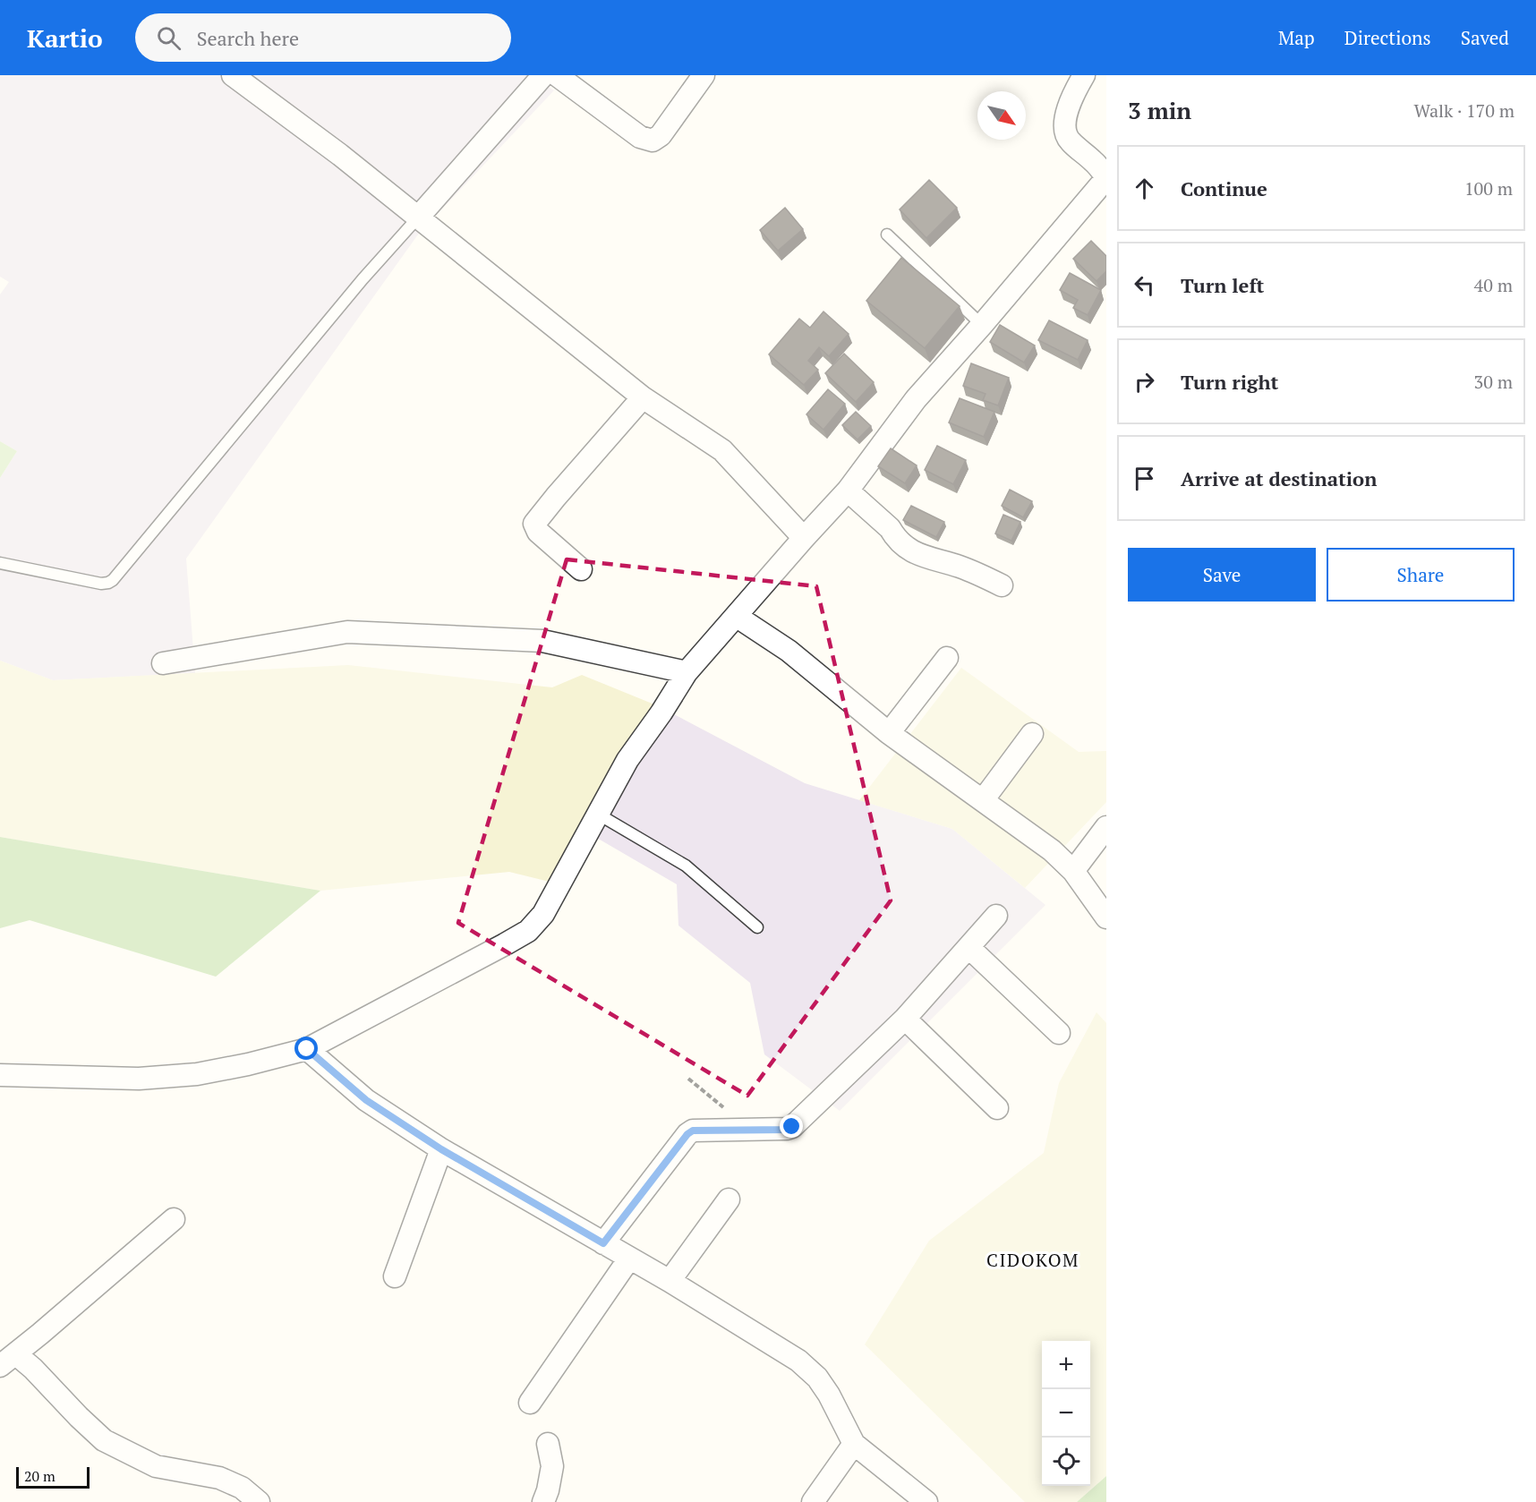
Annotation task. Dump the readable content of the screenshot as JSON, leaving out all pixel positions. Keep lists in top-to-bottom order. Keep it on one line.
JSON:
{"districts":["CIDOKOM"],"scale_bar":"20 m","north":"bottom right","page":{"header":"Kartio","search":"Search here","nav":["Map","Directions","Saved"],"heading":["3 min","Walk · 170 m"],"list":[["Continue","100 m"],["Turn left","40 m"],["Turn right","30 m"],"Arrive at destination"],"buttons":["Save","Share"],"map_buttons":["+","−"],"scale":"20 m"}}
